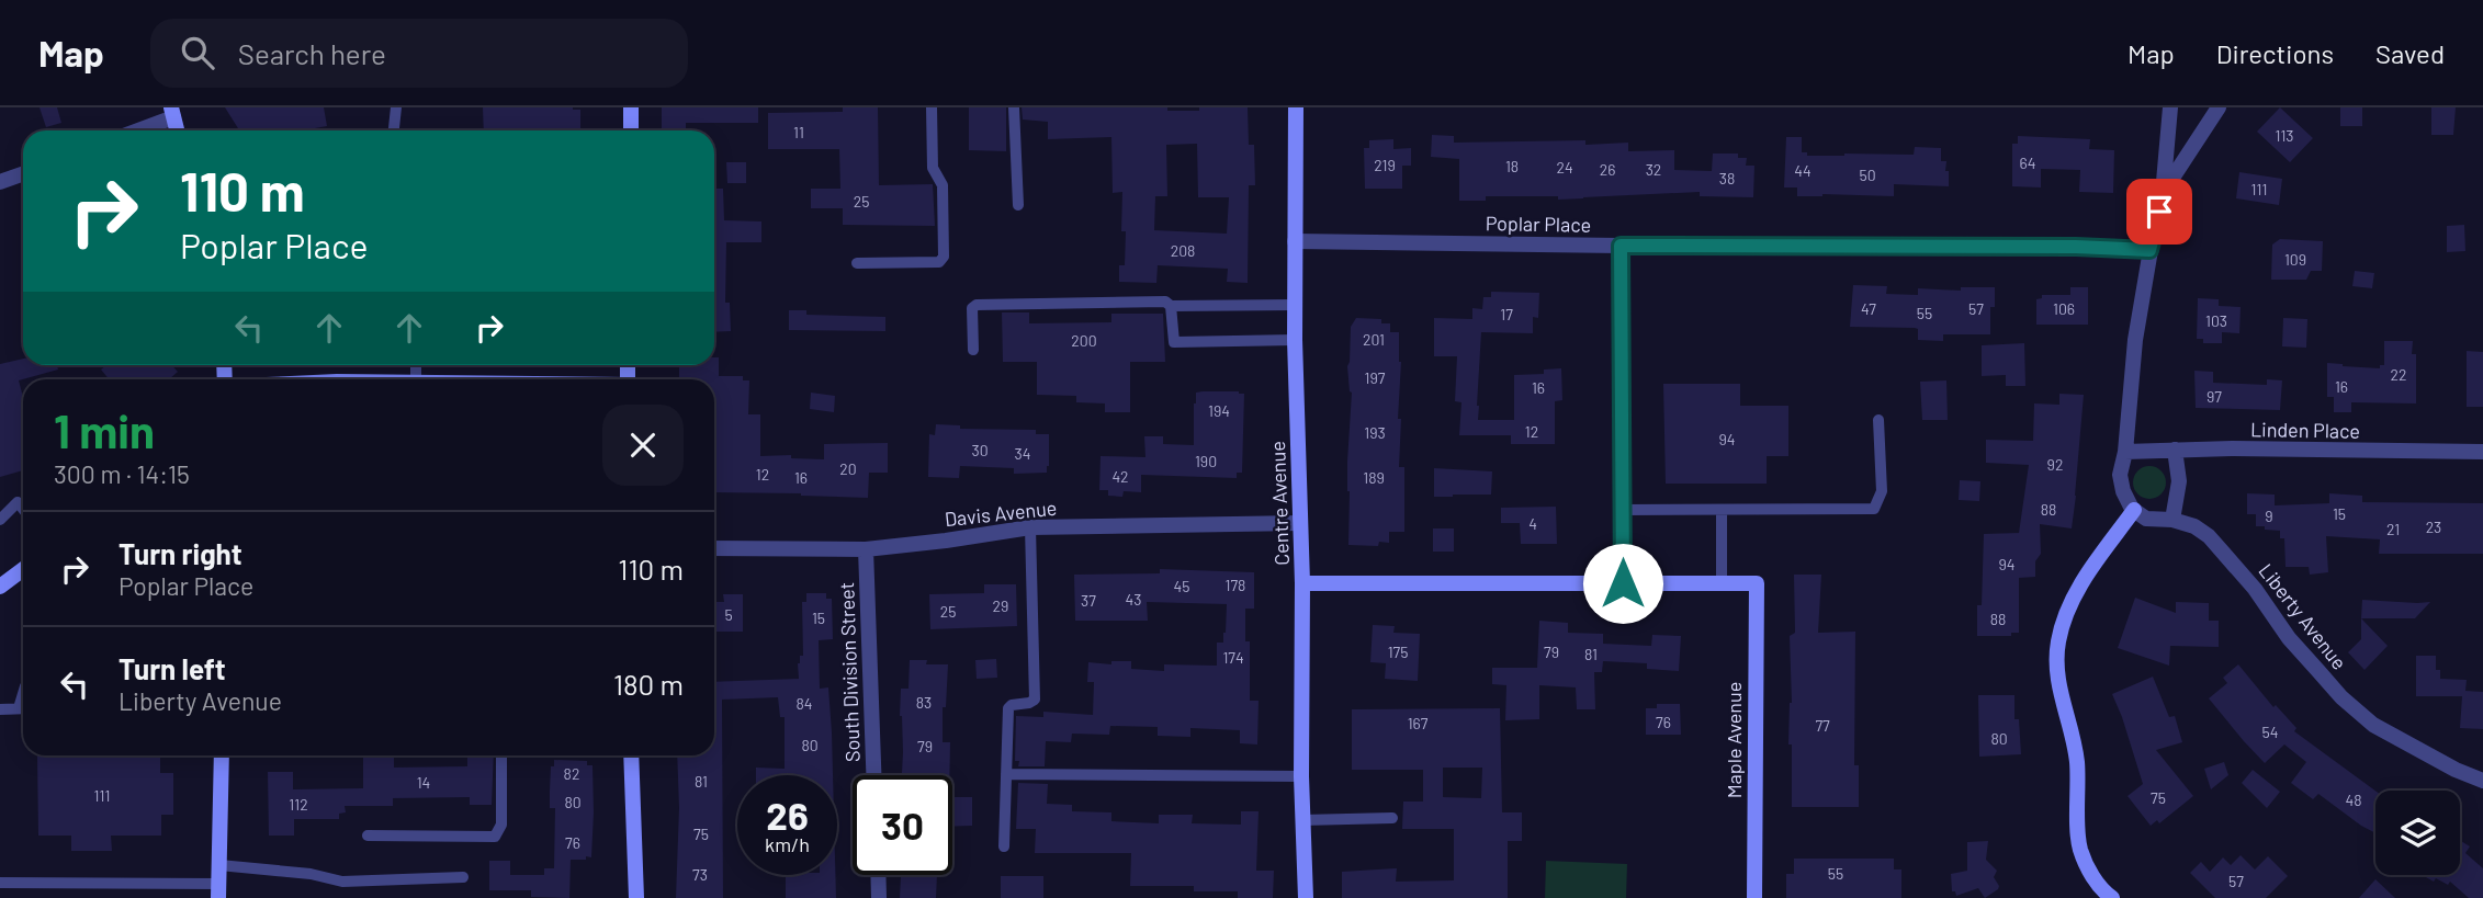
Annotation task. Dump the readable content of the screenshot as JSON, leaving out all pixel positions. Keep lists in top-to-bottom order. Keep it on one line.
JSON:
{"streets":{"street":["Poplar Place","Linden Place","Centre Avenue","Davis Avenue","Liberty Avenue","South Division Street","Maple Avenue"]},"crossings":[["Poplar Place","Centre Avenue"],["Centre Avenue","Davis Avenue"],["Davis Avenue","South Division Street"]],"house_numbers":["11","113","64","219","18","24","26","32","44","50","38","111","25","208","109","47","57","106","55","17","103","201","200","22","197","16","16","97","194","12","193","94","30","34","190","92","20","12","42","16","189","88","15","9","4","23","21","94","178","45","43","37","29","25","5","15","88","175","79","81","174","83","84","76","167","77","54","80","80","79","82","81","14","111","75","48","80","112","75","76","55","73","57"],"page":{"header":"Map","search":"Search here","nav":["Map","Directions","Saved"],"turn":["110 m","Poplar Place"],"heading":["1 min","300 m · 14:15"],"list":[{"name":"Turn right","note":"Poplar Place","value":"110 m"},{"name":"Turn left","note":"Liberty Avenue","value":"180 m"}],"speed":"26 km/h","limit":"30"}}
